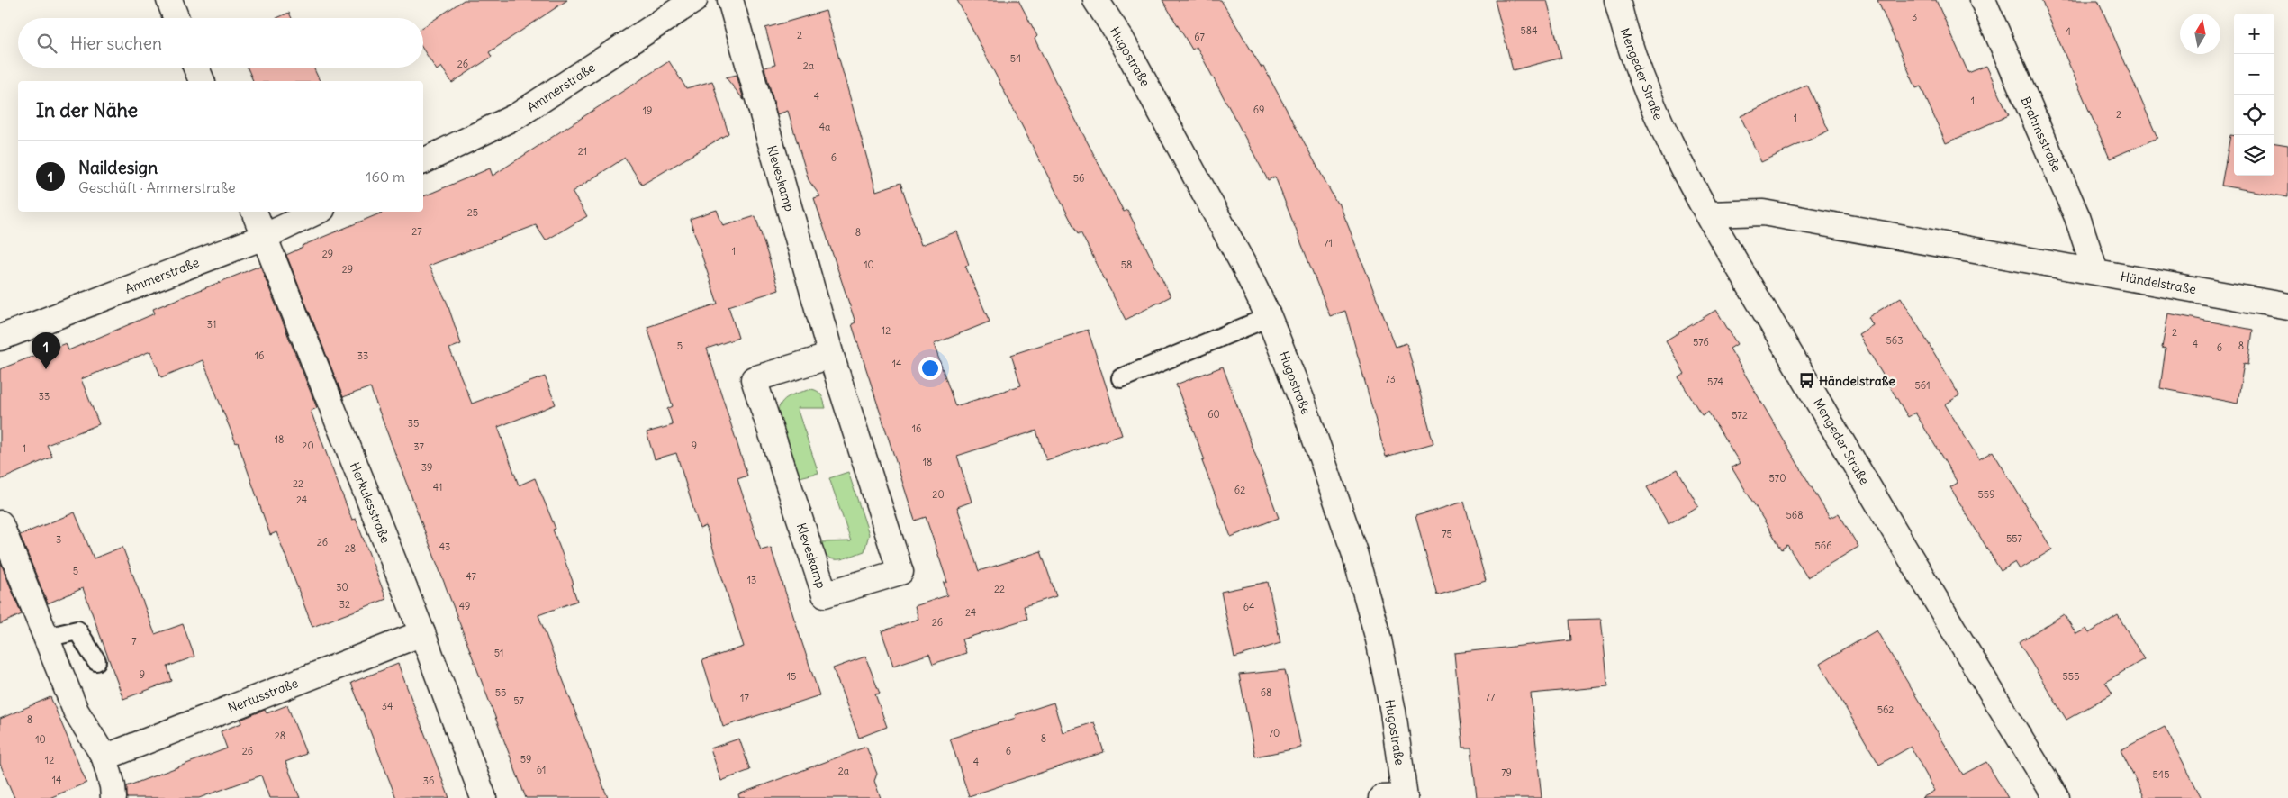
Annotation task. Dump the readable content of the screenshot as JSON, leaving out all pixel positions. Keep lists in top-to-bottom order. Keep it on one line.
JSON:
{"streets":{"street":["Hugostraße","Mengeder Straße","Ammerstraße","Brahmsstraße","Kleveskamp","Händelstraße","Herkulesstraße","Nertusstraße"]},"crossings":[["Mengeder Straße","Händelstraße"],["Ammerstraße","Herkulesstraße"],["Brahmsstraße","Händelstraße"],["Herkulesstraße","Nertusstraße"]],"places":{"bus stop":["Händelstraße"]},"house_numbers":["3","584","4","2","67","54","26","2a","4","1","69","19","2","1","4a","21","6","56","25","27","8","71","1","29","10","58","29","31","12","2","563","576","4","5","8","6","16","33","14","73","574","561","33","60","572","35","16","18","20","9","37","1","18","39","570","22","41","62","20","559","24","568","75","557","3","26","566","43","28","5","47","13","30","22","32","49","64","24","26","7","51","9","15","555","55","68","77","17","57","34","562","8","70","28","8","10","26","6","59","12","4","61","2a","79","545","14","36"],"north":"top","page":{"map_buttons":["+","−"],"search":"Hier suchen","heading":"In der Nähe","list":[{"mark":"1","name":"Naildesign","note":"Geschäft · Ammerstraße","value":"160 m"}],"pins":"1"}}
